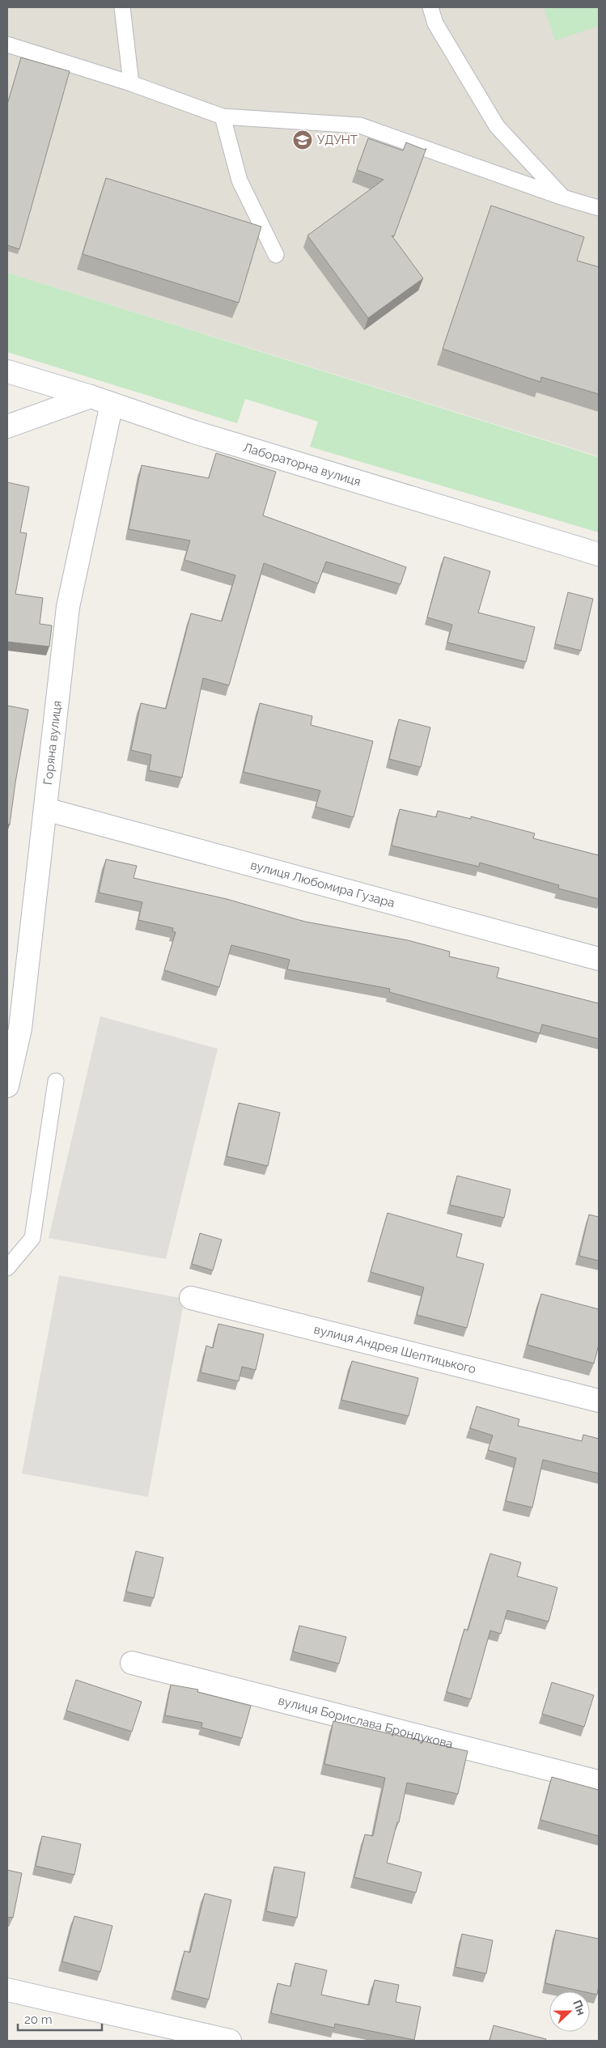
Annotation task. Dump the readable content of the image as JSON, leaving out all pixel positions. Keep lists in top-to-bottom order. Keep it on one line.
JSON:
{"streets":{"street":["Лабораторна вулиця","Горяна вулиця","вулиця Любомира Гузара","вулиця Андрея Шептицького","вулиця Борислава Брондукова"]},"crossings":[["Лабораторна вулиця","Горяна вулиця"],["Горяна вулиця","вулиця Любомира Гузара"]],"places":{"school or university":["УДУНТ"]},"scale_bar":"20 m","north":"right"}
